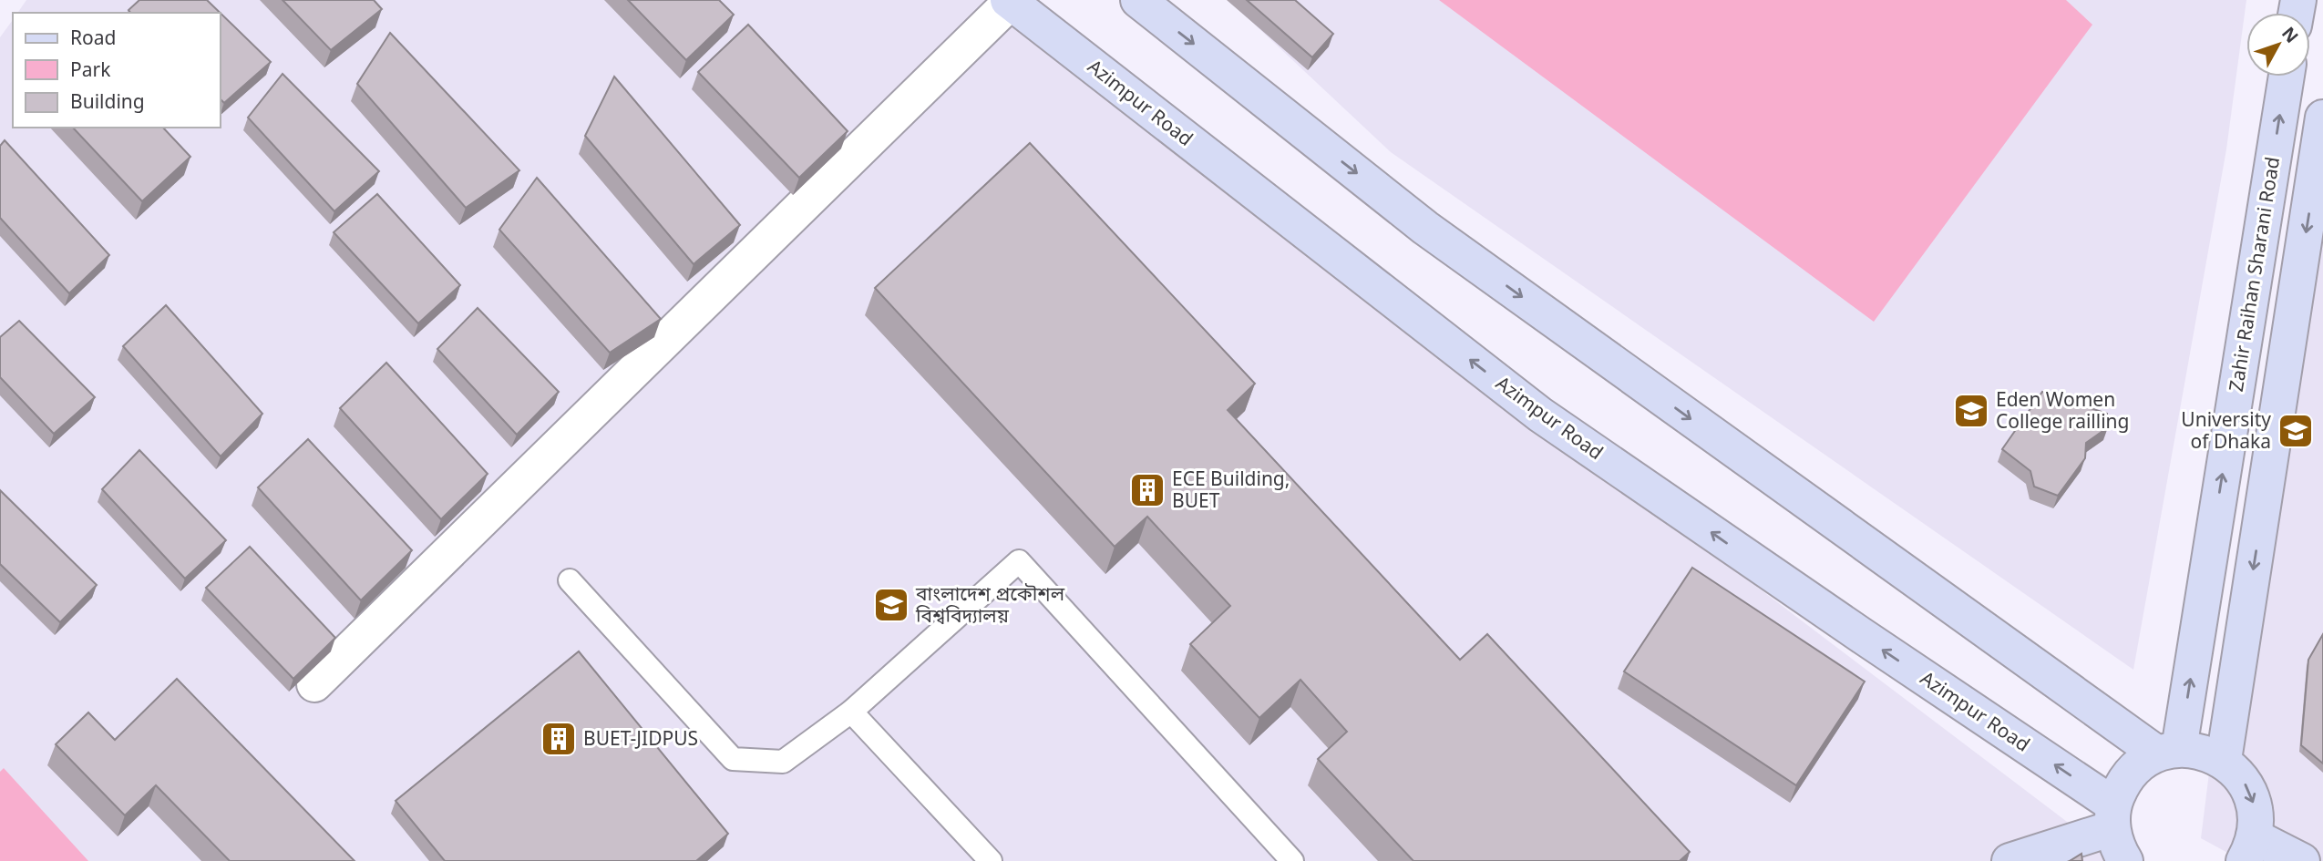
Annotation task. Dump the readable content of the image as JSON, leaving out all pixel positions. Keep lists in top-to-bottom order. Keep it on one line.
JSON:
{"streets":{"main road":["Azimpur Road","Zahir Raihan Sharani Road"]},"places":{"school or university":["Eden Women College railling","University of Dhaka","বাংলাদেশ প্রকৌশল বিশ্ববিদ্যালয়"],"building":["ECE Building, BUET","BUET-JIDPUS"]},"legend":["Road","Park","Building"],"north":"top right"}
